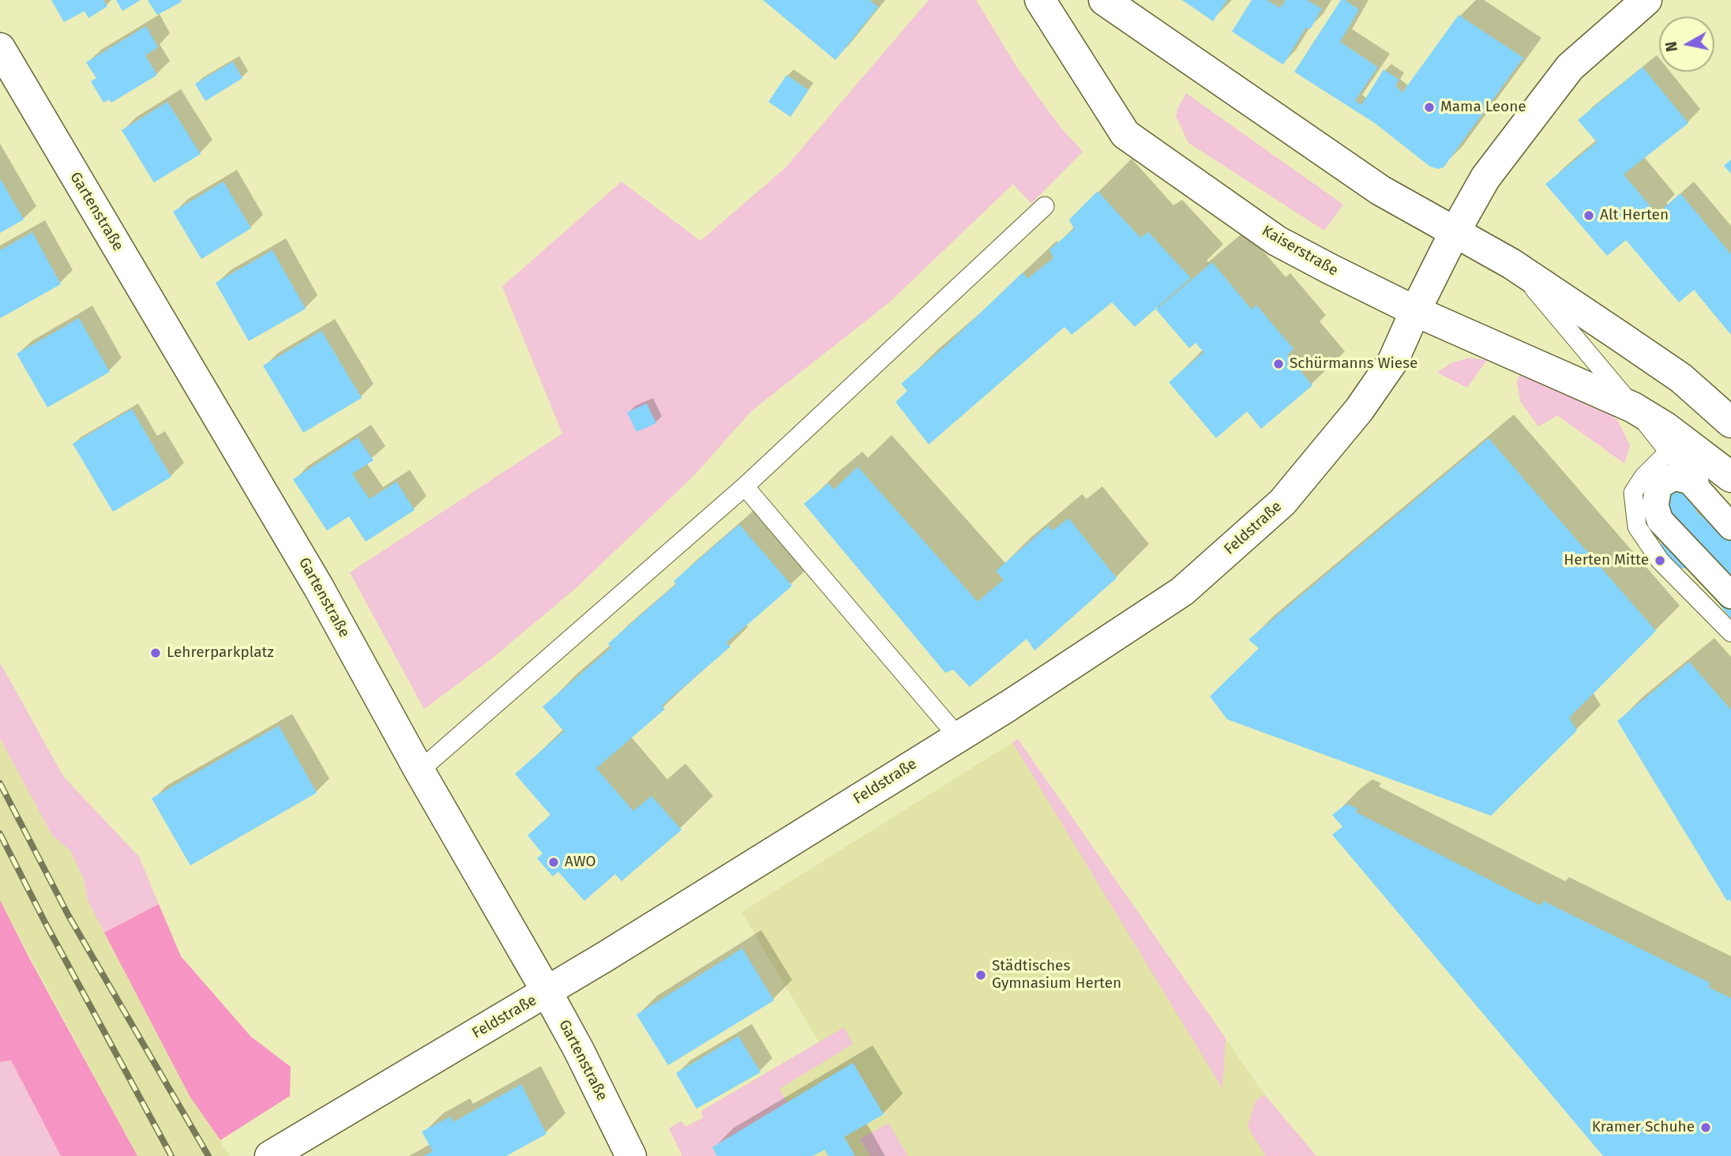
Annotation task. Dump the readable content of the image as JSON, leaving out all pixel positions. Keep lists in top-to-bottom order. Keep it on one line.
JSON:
{"streets":{"main road":["Gartenstraße","Kaiserstraße","Feldstraße"]},"crossings":[["Gartenstraße","Feldstraße"],["Kaiserstraße","Feldstraße"]],"places":["Mama Leone","Alt Herten","Schürmanns Wiese","Herten Mitte","Lehrerparkplatz","AWO","Städtisches Gymnasium Herten","Kramer Schuhe"],"north":"left"}
